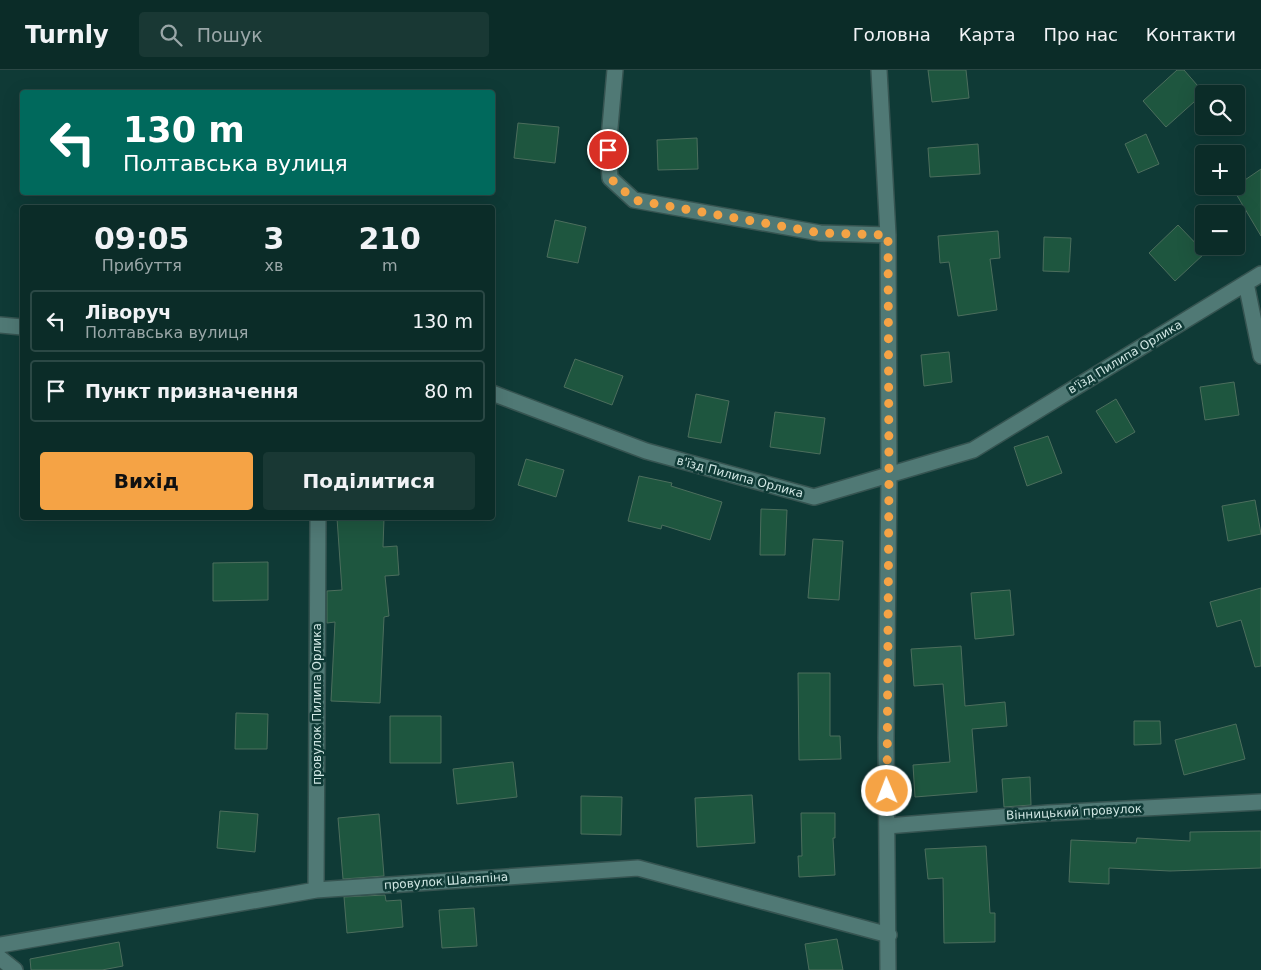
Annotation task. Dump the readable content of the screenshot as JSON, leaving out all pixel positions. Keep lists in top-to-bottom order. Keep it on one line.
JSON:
{"streets":{"street":["в'їзд Пилипа Орлика","провулок Пилипа Орлика","Вінницький провулок","провулок Шаляпіна"]},"crossings":[["провулок Пилипа Орлика","провулок Шаляпіна"]],"page":{"header":"Turnly","search":"Пошук","nav":["Головна","Карта","Про нас","Контакти"],"map_buttons":["+","−"],"turn":["130 m","Полтавська вулиця"],"eta":["09:05","Прибуття","3","хв","210","m"],"list":[{"name":"Ліворуч","note":"Полтавська вулиця","value":"130 m"},{"name":"Пункт призначення","value":"80 m"}],"buttons":["Вихід","Поділитися"]}}
